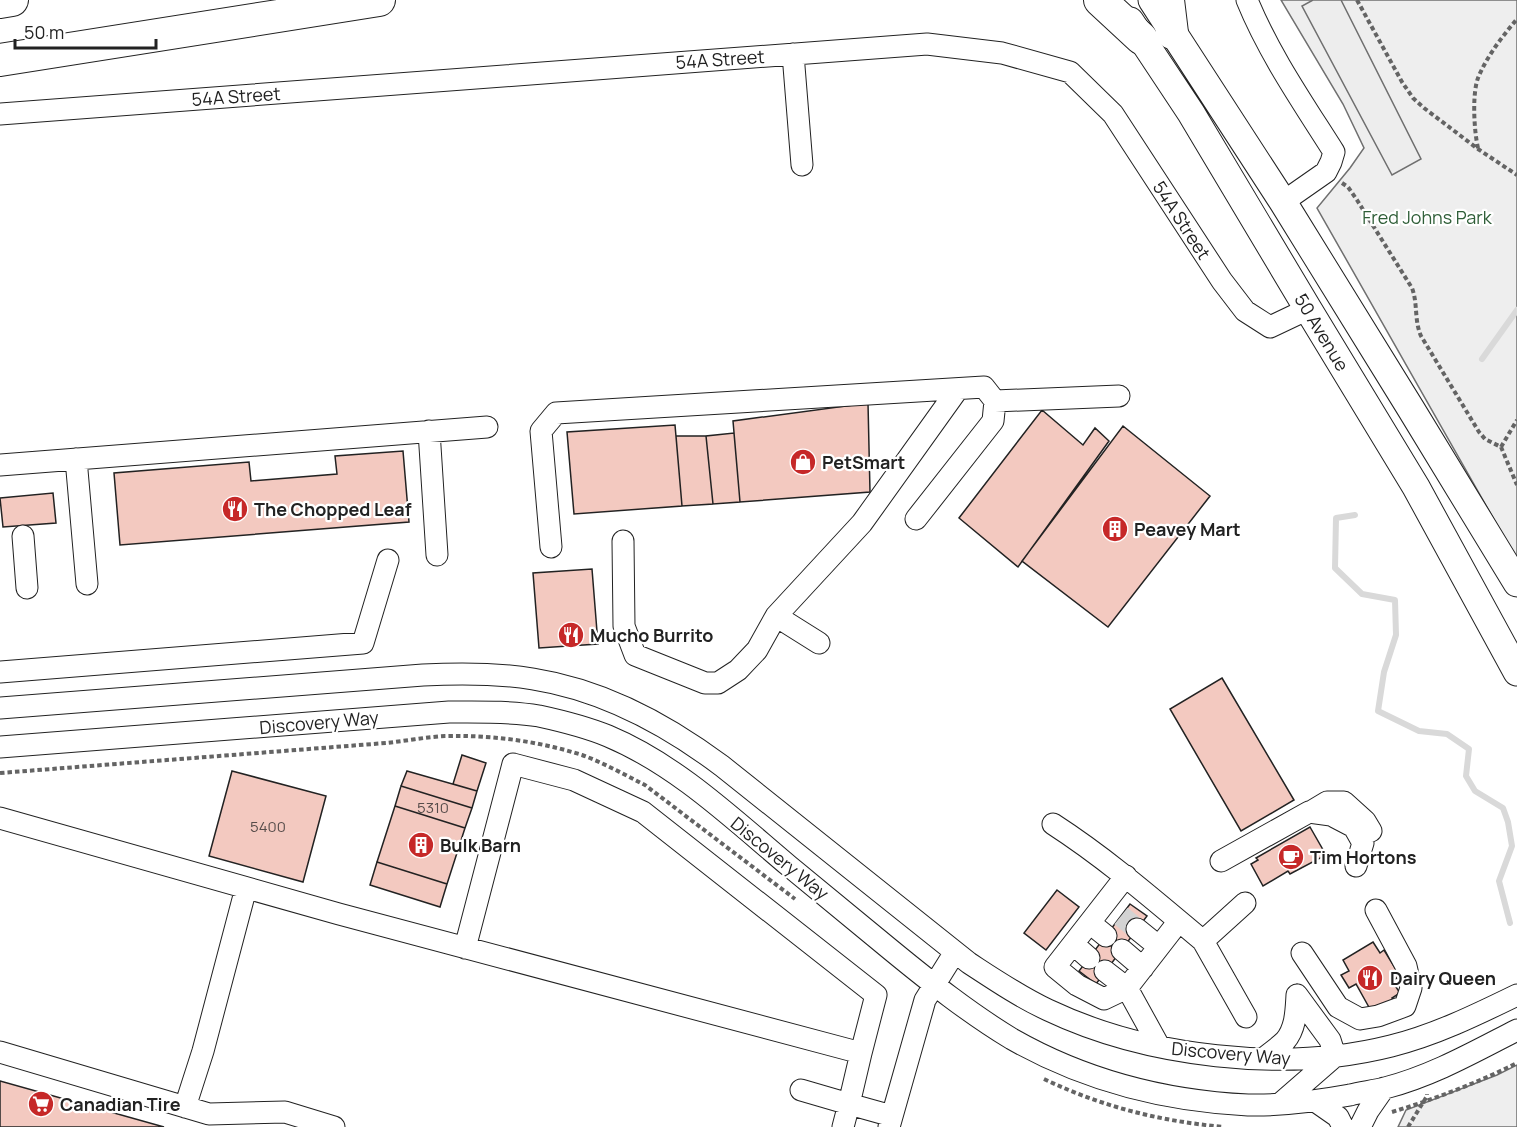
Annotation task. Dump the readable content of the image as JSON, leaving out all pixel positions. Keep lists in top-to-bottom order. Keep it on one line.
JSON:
{"streets":{"main road":["50 Avenue"],"street":["54A Street","Discovery Way"]},"crossings":[["54A Street","50 Avenue"]],"parks":["Fred Johns Park"],"places":{"shop":["PetSmart"],"restaurant":["The Chopped Leaf","Mucho Burrito","Dairy Queen"],"building":["Peavey Mart","Bulk Barn"],"cafe":["Tim Hortons"],"supermarket":["Canadian Tire"]},"house_numbers":["5310","5400"],"scale_bar":"50 m"}
